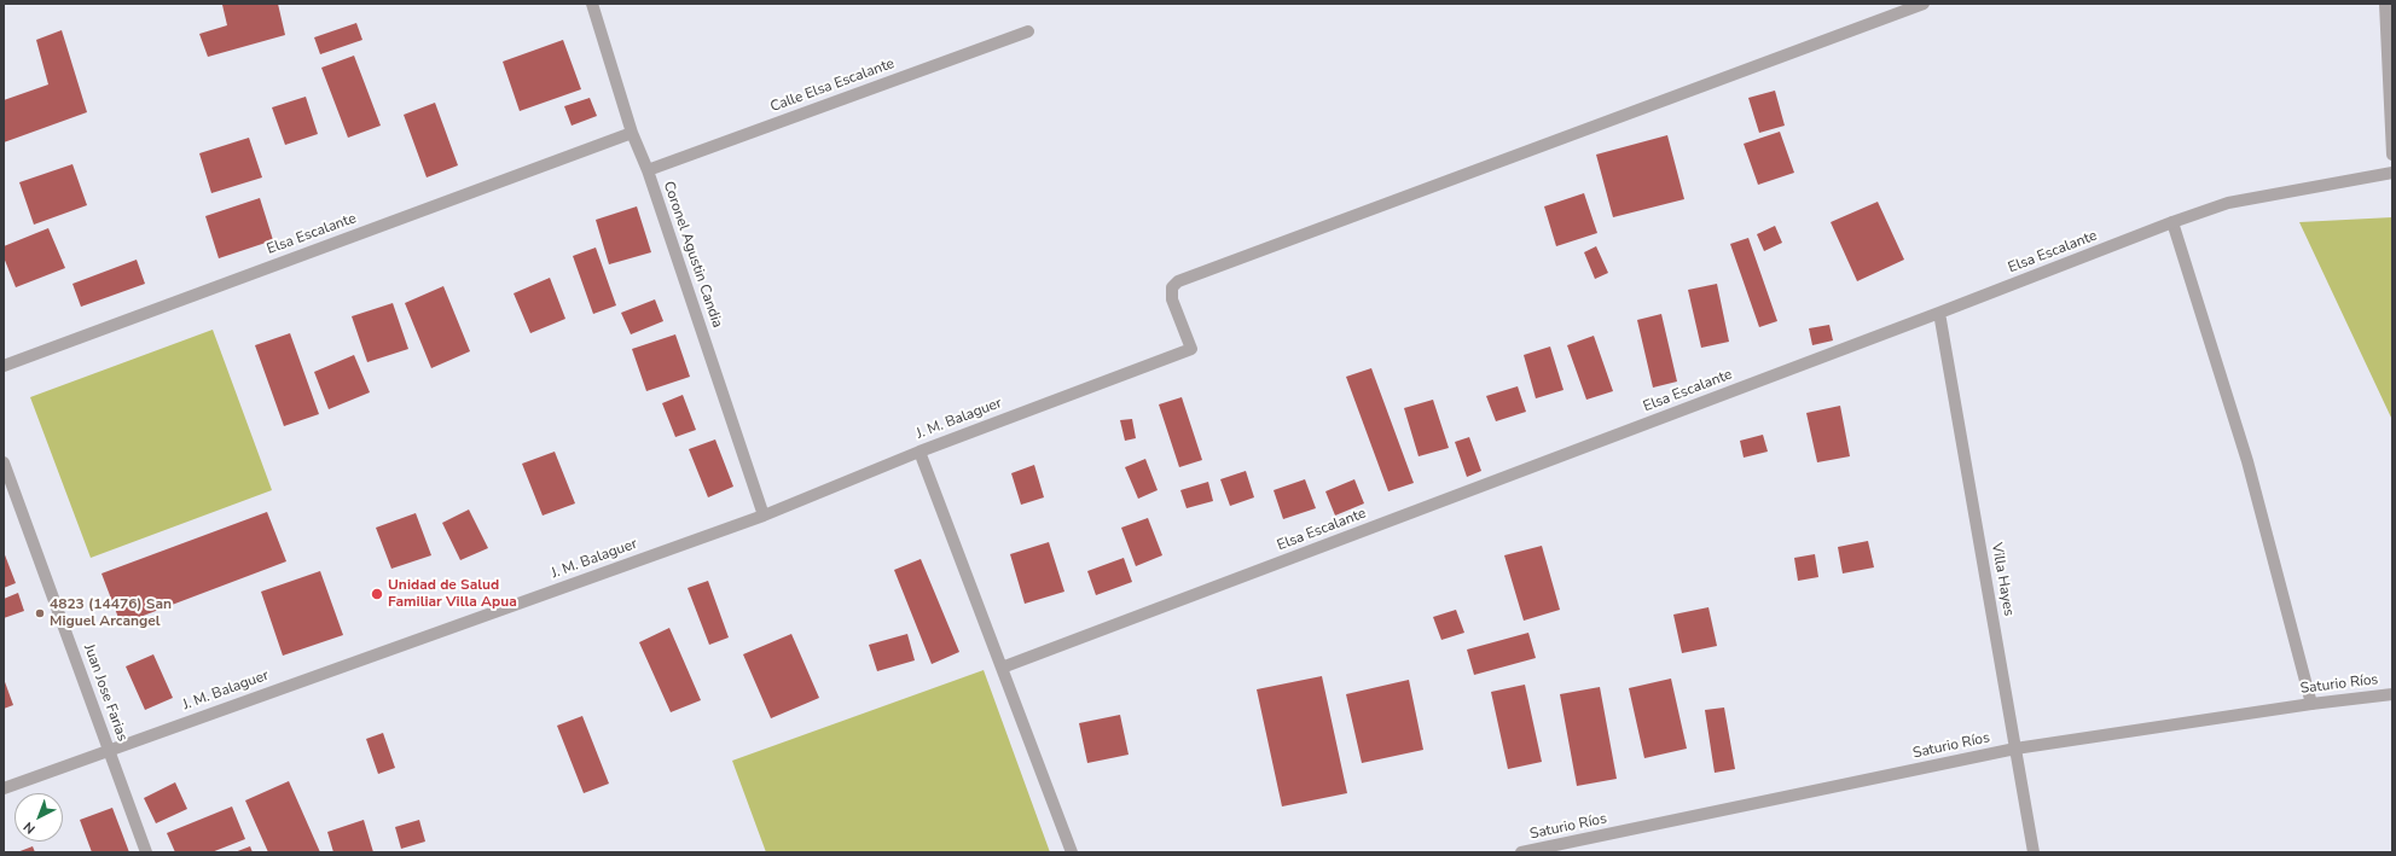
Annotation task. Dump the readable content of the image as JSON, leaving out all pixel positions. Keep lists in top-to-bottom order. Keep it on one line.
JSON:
{"streets":{"street":["Calle Elsa Escalante","Elsa Escalante","Coronel Agustin Candia","J. M. Balaguer","Villa Hayes","Saturio Ríos","Juan Jose Farias"]},"crossings":[["Calle Elsa Escalante","Coronel Agustin Candia"],["Elsa Escalante","Coronel Agustin Candia"],["Elsa Escalante","Villa Hayes"],["Coronel Agustin Candia","J. M. Balaguer"],["J. M. Balaguer","Juan Jose Farias"],["Villa Hayes","Saturio Ríos"]],"places":["Unidad de Salud Familiar Villa Apua","4823 (14476) San Miguel Arcangel"],"north":"bottom left"}
